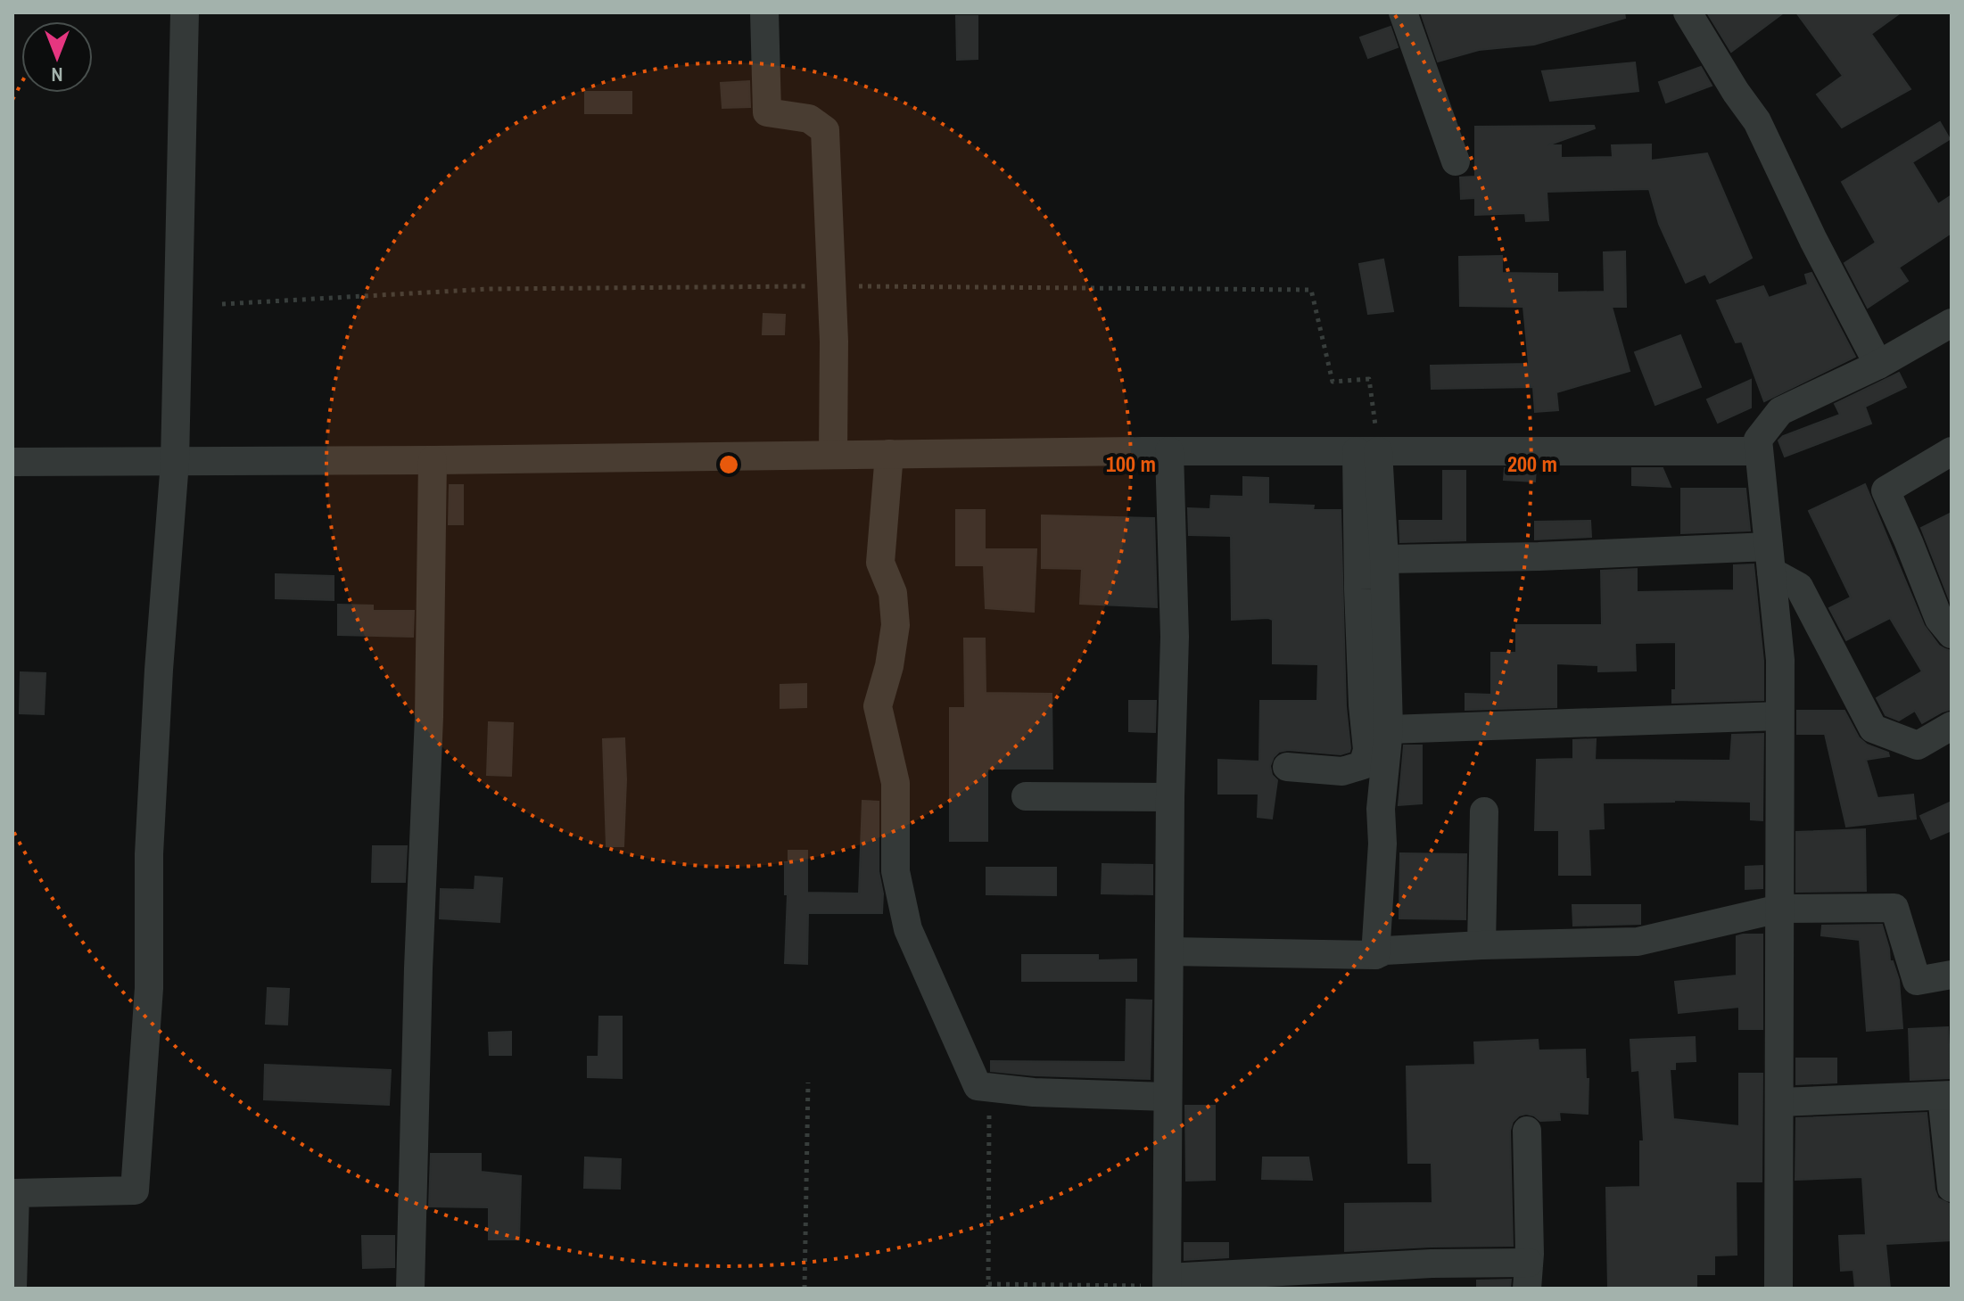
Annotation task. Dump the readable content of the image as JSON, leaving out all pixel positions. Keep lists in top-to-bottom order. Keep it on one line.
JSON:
{"north":"bottom","rings":["100 m","200 m"]}
